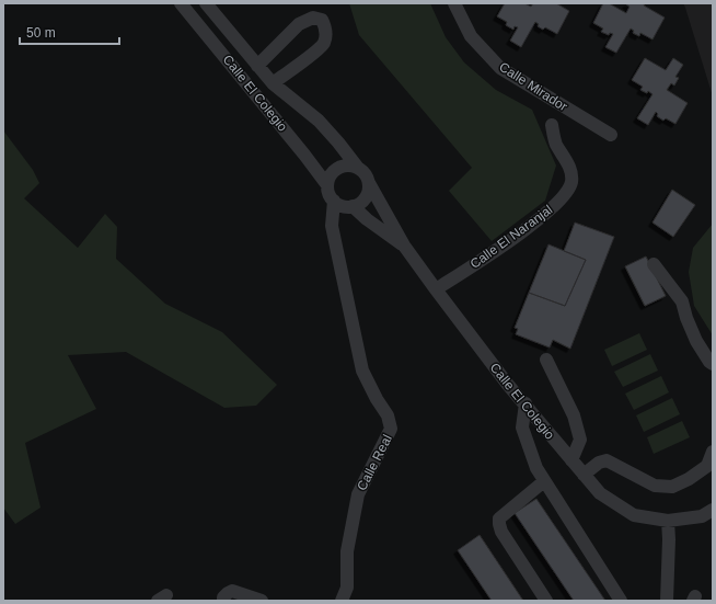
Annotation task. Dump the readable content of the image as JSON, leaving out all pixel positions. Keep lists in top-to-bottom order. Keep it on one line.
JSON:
{"streets":{"street":["Calle Mirador","Calle El Colegio","Calle El Naranjal","Calle Real"]},"crossings":[["Calle El Colegio","Calle El Naranjal"],["Calle El Colegio","Calle Real"]],"scale_bar":"50 m"}
